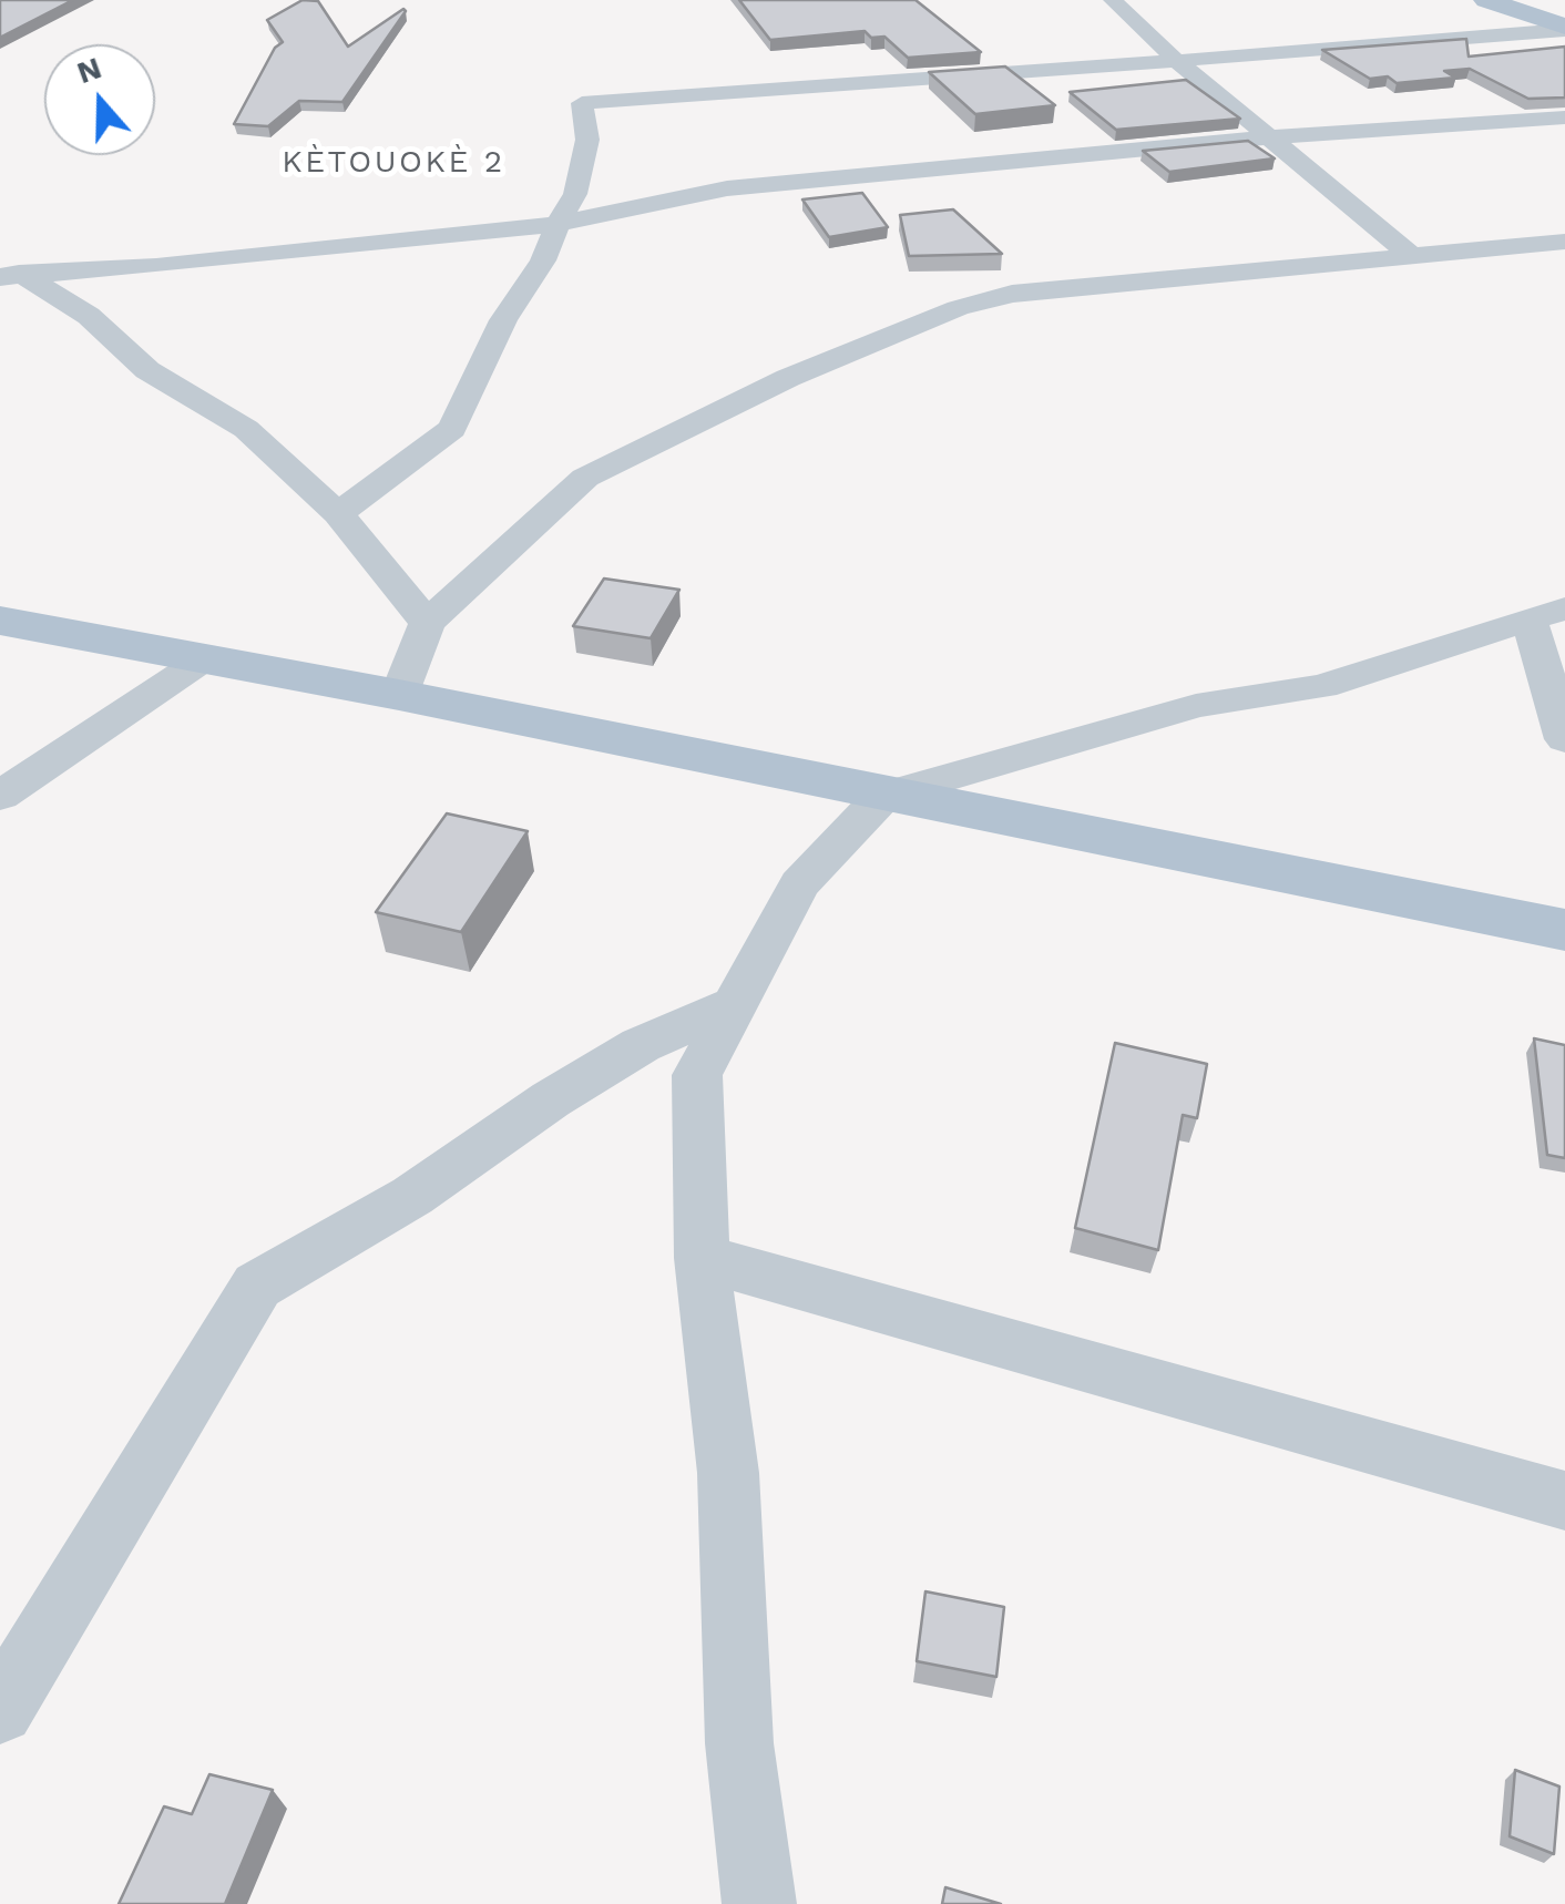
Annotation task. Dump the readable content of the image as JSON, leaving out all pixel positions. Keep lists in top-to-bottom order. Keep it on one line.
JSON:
{"districts":["KÈTOUOKÈ 2"],"north":"top"}
